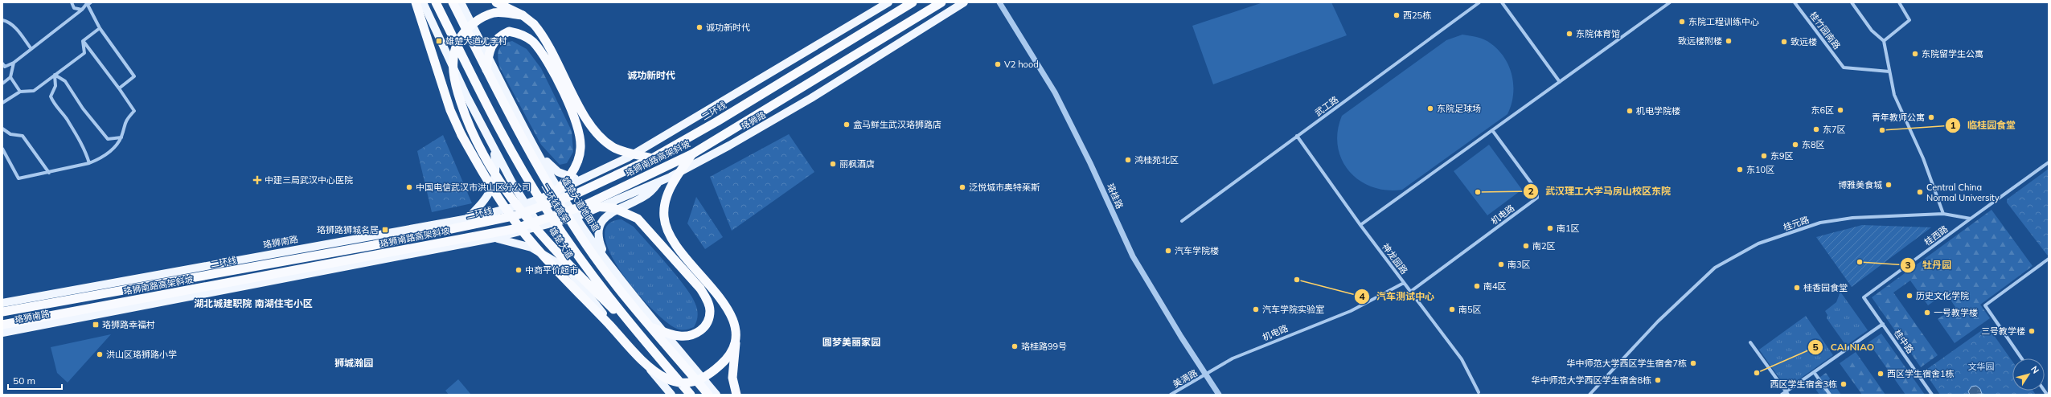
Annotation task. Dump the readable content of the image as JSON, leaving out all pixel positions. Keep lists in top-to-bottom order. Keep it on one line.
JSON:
{"streets":{"highway":["二环线","珞狮南路高架斜坡","二环线高架"],"main road":["珞狮路","雄楚大道地面道","珞狮南路","雄楚大道"],"street":["桂竹园南路","武工路","珞桂路","机电路","桂元路","桂西路","神龙园路","桂中路","美满路"]},"crossings":[["武工路","神龙园路"],["珞狮路","雄楚大道地面道"],["珞狮路","珞狮南路"],["珞狮路","雄楚大道"],["珞桂路","机电路"],["珞桂路","美满路"],["雄楚大道地面道","珞狮南路"],["机电路","神龙园路"],["机电路","美满路"],["桂元路","桂西路"],["桂西路","桂中路"],["珞狮南路","雄楚大道"]],"districts":["诚功新时代","湖北城建职院 南湖住宅小区","圆梦美丽家园","狮城瀚园"],"parks":["文华园"],"places":{"other":["西25栋","东院工程训练中心","诚功新时代","东院体育馆","致远楼附楼","致远楼","东院留学生公寓","V2 hood","东院足球场","东6区","机电学院楼","青年教师公寓","盒马鲜生武汉珞狮路店","东7区","临桂园食堂","东8区","东9区","鸿桂苑北区","丽枫酒店","东10区","博雅美食城","中国电信武汉市洪山区分公司","泛悦城市奥特莱斯","武汉理工大学马房山校区东院","Central China Normal University","南1区","南2区","汽车学院楼","牡丹园","南3区","中商平价超市","汽车测试中心","南4区","桂香园食堂","历史文化学院","汽车学院实验室","南5区","一号教学楼","三号教学楼","珞桂路99号","洪山区珞狮路小学","华中师范大学西区学生宿舍7栋","CAI NIAO","西区学生宿舍1栋","华中师范大学西区学生宿舍8栋","西区学生宿舍3栋"],"transit":["雄楚大道尤李村","珞狮路狮城名居","珞狮路幸福村"],"health":["中建三局武汉中心医院"]},"scale_bar":"50 m","north":"top right"}
